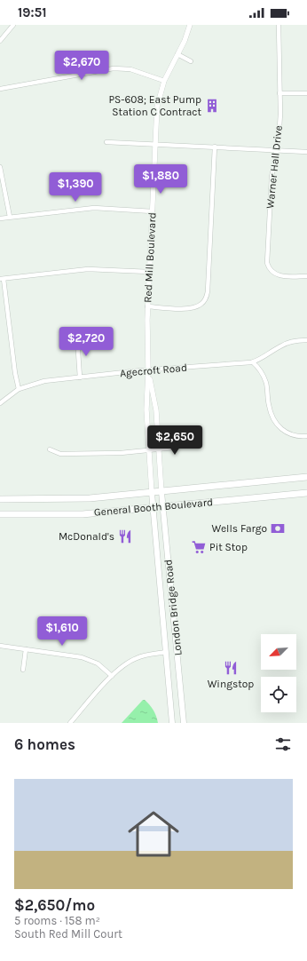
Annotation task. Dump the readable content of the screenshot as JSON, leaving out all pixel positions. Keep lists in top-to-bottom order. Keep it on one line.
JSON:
{"streets":{"highway":["General Booth Boulevard"],"main road":["London Bridge Road"],"street":["Warner Hall Drive","Red Mill Boulevard","Agecroft Road"]},"crossings":[["Red Mill Boulevard","Agecroft Road"],["Red Mill Boulevard","General Booth Boulevard"],["Red Mill Boulevard","London Bridge Road"],["General Booth Boulevard","London Bridge Road"]],"places":{"building":["PS-608; East Pump Station C Contract"],"bank":["Wells Fargo"],"restaurant":["McDonald's","Wingstop"],"supermarket":["Pit Stop"]},"north":"bottom left","page":{"status":"19:51","price":["$2,670","$1,880","$1,390","$2,720","$2,650","$1,610"],"heading":"6 homes","list":[{"name":"$2,650/mo","note":"5 rooms · 158 m² · South Red Mill Court"}]}}
